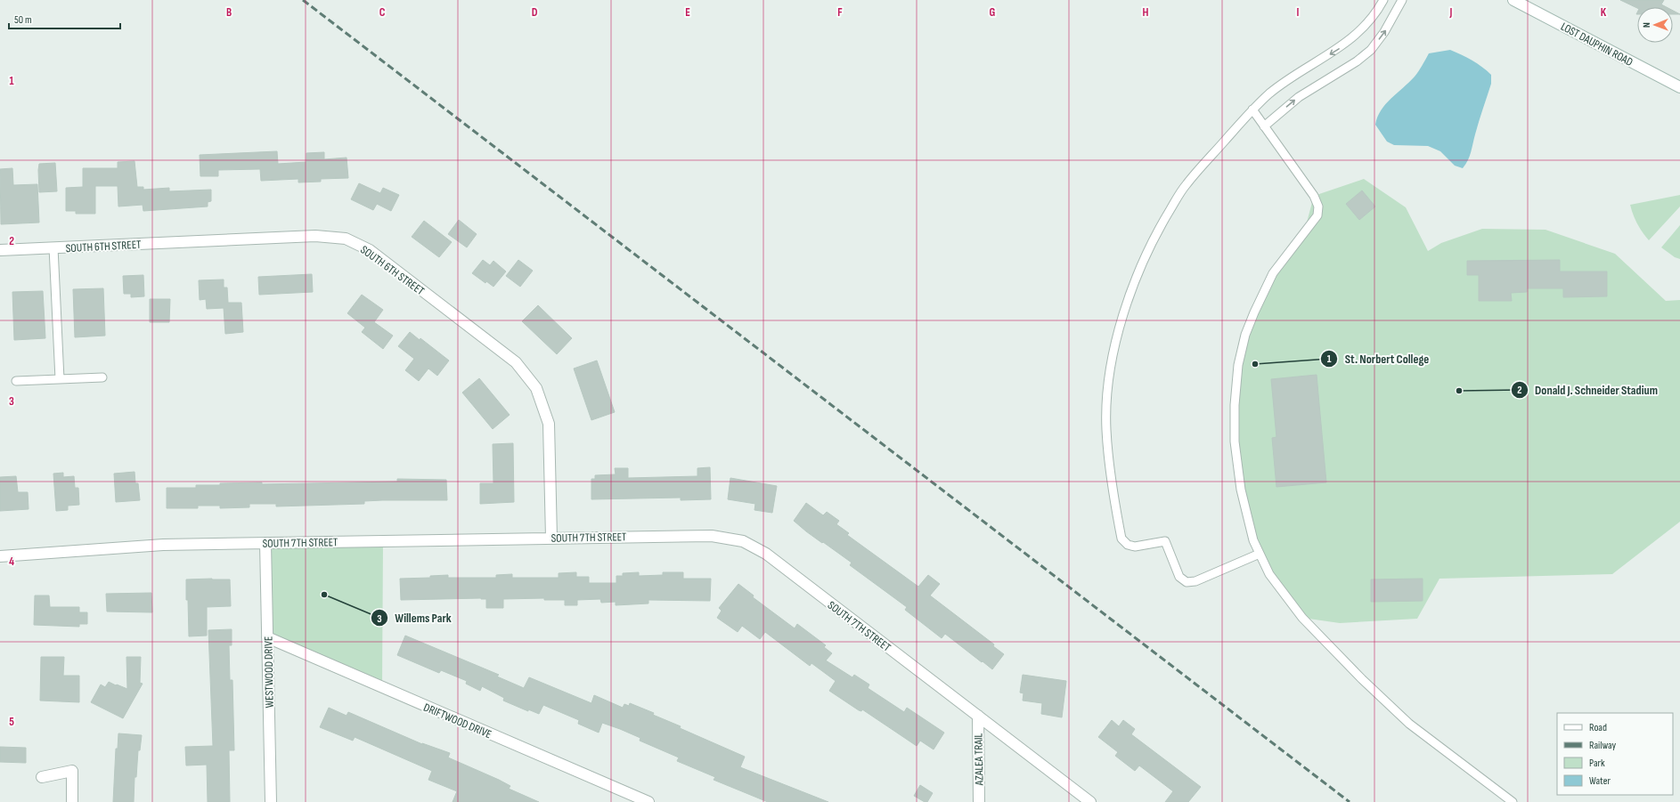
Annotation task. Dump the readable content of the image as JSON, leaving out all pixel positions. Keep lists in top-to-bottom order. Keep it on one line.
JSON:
{"streets":{"street":["LOST DAUPHIN ROAD","SOUTH 6TH STREET","SOUTH 7TH STREET","WESTWOOD DRIVE","DRIFTWOOD DRIVE","AZALEA TRAIL"]},"crossings":[["SOUTH 6TH STREET","SOUTH 7TH STREET"],["SOUTH 7TH STREET","WESTWOOD DRIVE"],["SOUTH 7TH STREET","AZALEA TRAIL"],["WESTWOOD DRIVE","DRIFTWOOD DRIVE"]],"places":["St. Norbert College","Donald J. Schneider Stadium","Willems Park"],"legend":["Road","Railway","Park","Water"],"scale_bar":"50 m","north":"left","grid":{"columns":["B","C","D","E","F","G","H","I","J","K"],"rows":["1","2","3","4","5"]}}
